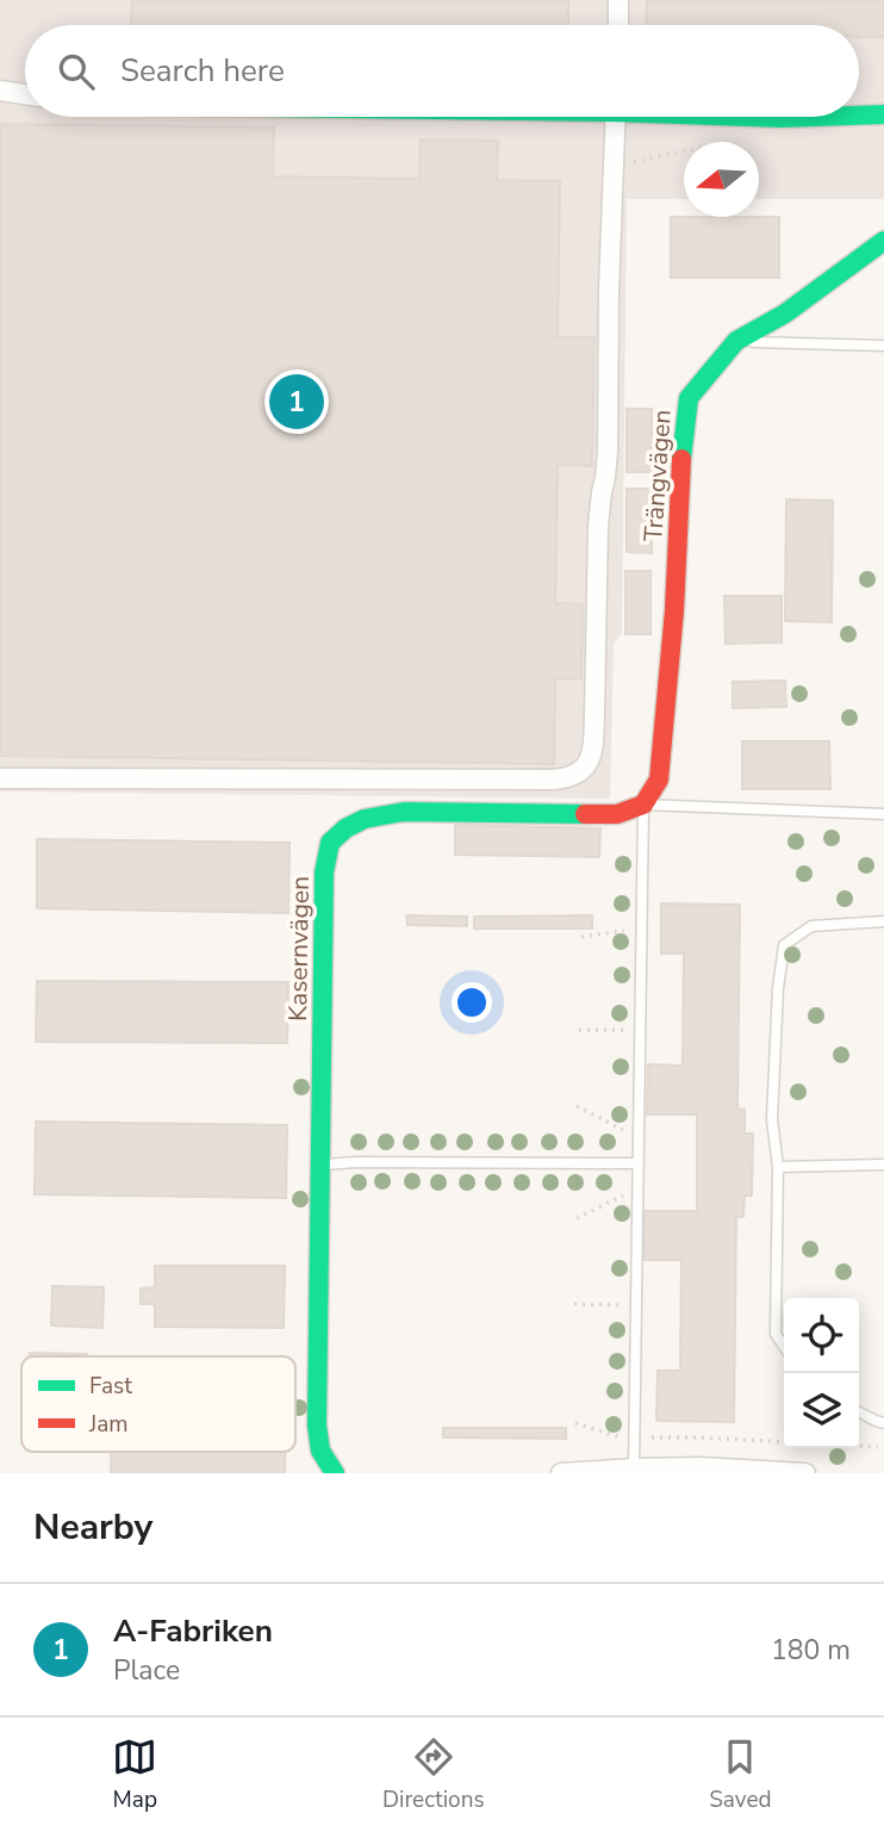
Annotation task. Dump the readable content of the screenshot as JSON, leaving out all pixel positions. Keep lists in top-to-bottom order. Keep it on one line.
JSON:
{"streets":{"street":["Trängvägen","Kasernvägen"]},"crossings":[["Trängvägen","Kasernvägen"]],"legend":["Fast","Jam"],"north":"left","page":{"search":"Search here","pins":"1","heading":"Nearby","list":[{"mark":"1","name":"A-Fabriken","note":"Place","value":"180 m"}],"nav":["Map","Directions","Saved"]}}
